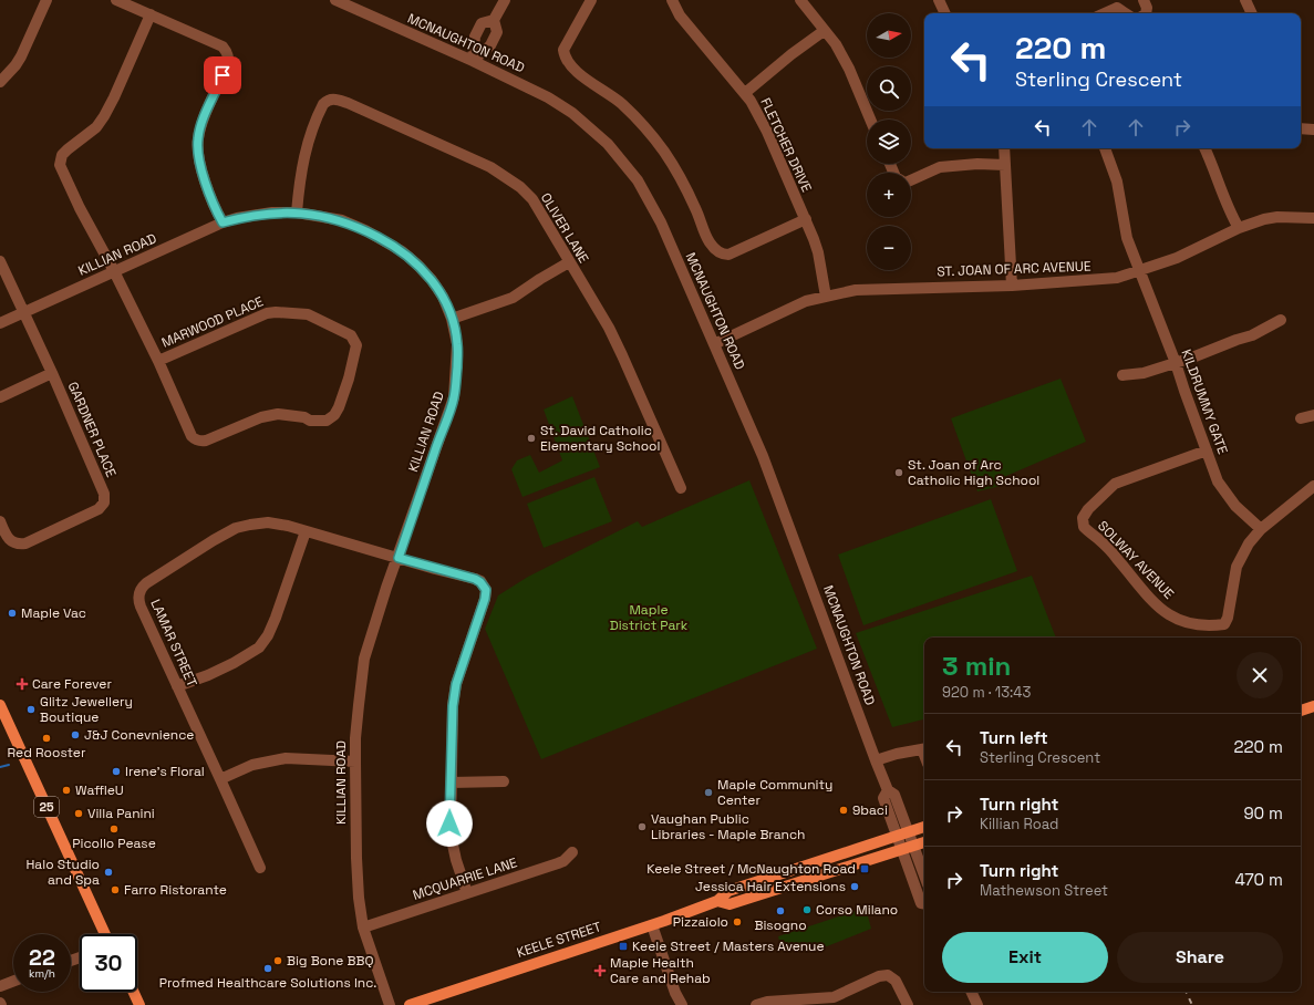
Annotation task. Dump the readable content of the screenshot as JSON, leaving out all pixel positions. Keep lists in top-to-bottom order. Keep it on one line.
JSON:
{"streets":{"main road":["25","KEELE STREET"],"street":["MCNAUGHTON ROAD","FLETCHER DRIVE","OLIVER LANE","KILLIAN ROAD","ST. JOAN OF ARC AVENUE","MARWOOD PLACE","KILDRUMMY GATE","GARDNER PLACE","SOLWAY AVENUE","LAMAR STREET","MCQUARRIE LANE"]},"crossings":[["MCNAUGHTON ROAD","ST. JOAN OF ARC AVENUE"],["MCNAUGHTON ROAD","KEELE STREET"],["FLETCHER DRIVE","ST. JOAN OF ARC AVENUE"],["OLIVER LANE","KILLIAN ROAD"],["KILLIAN ROAD","MARWOOD PLACE"],["KILLIAN ROAD","GARDNER PLACE"],["KILLIAN ROAD","LAMAR STREET"],["KILLIAN ROAD","MCQUARRIE LANE"],["ST. JOAN OF ARC AVENUE","KILDRUMMY GATE"],["KILDRUMMY GATE","SOLWAY AVENUE"]],"parks":["Maple District Park"],"places":{"other":["St. David Catholic Elementary School","St. Joan of Arc Catholic High School","Maple Vac","Glitz Jewellery Boutique","J&J Conevnience","Red Rooster","Irene's Floral","WaffleU","Maple Community Center","9baci","Villa Panini","Vaughan Public Libraries - Maple Branch","Picollo Pease","Halo Studio and Spa","Jessica Hair Extensions","Farro Ristorante","Corso Milano","Bisogno","Pizzaiolo","Big Bone BBQ","Profmed Healthcare Solutions Inc."],"health":["Care Forever","Maple Health Care and Rehab"],"transit":["Keele Street / McNaughton Road","Keele Street / Masters Avenue"]},"north":"right","page":{"map_buttons":["+","−"],"turn":["220 m","Sterling Crescent"],"heading":["3 min","920 m · 13:43"],"list":[{"name":"Turn left","note":"Sterling Crescent","value":"220 m"},{"name":"Turn right","note":"Killian Road","value":"90 m"},{"name":"Turn right","note":"Mathewson Street","value":"470 m"}],"buttons":["Exit","Share"],"speed":"22 km/h","limit":"30"}}
